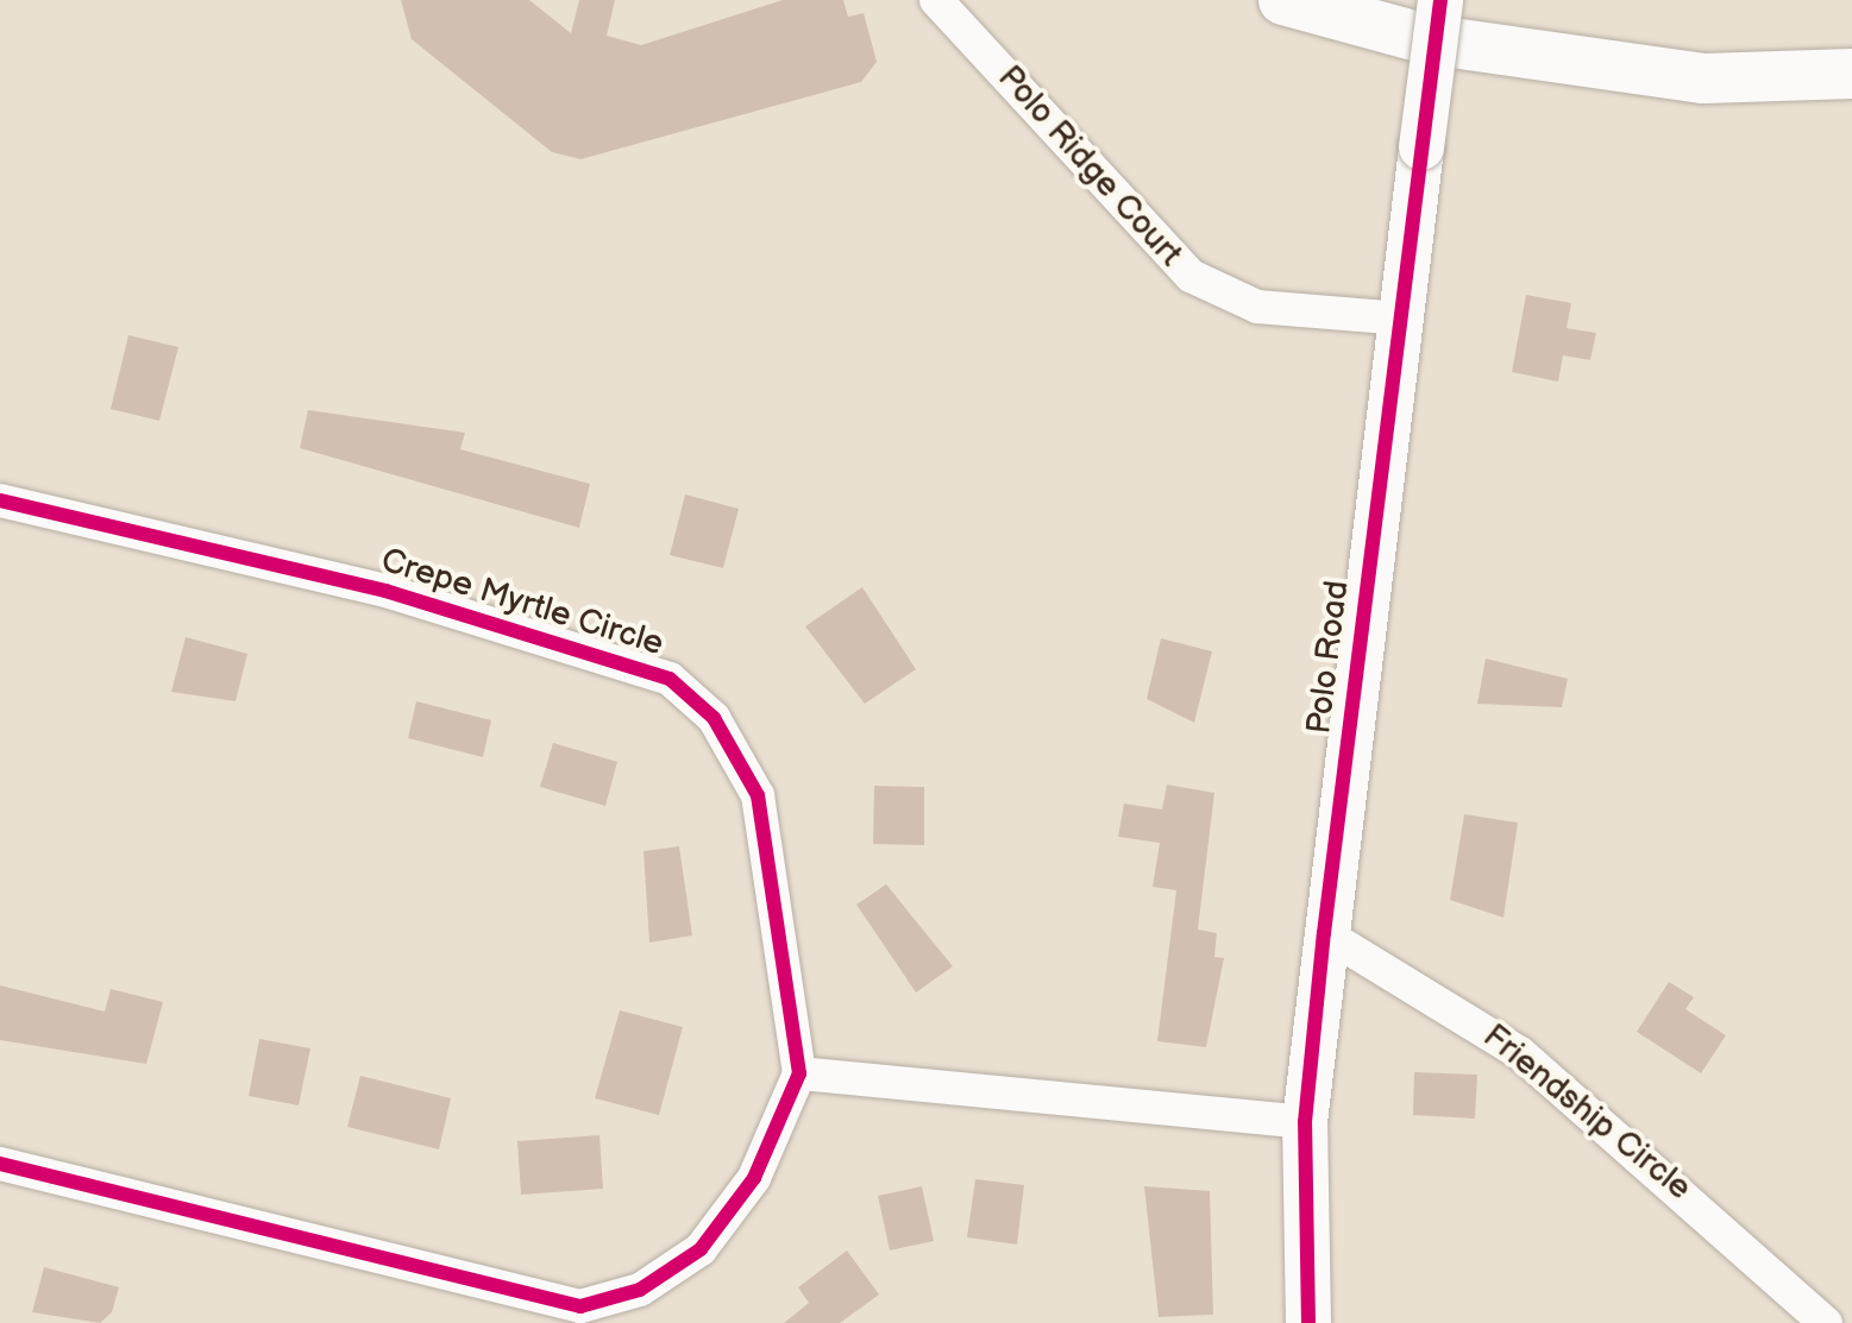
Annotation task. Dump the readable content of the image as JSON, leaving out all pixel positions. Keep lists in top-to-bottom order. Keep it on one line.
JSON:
{"streets":{"main road":["Polo Road"],"street":["Polo Ridge Court","Crepe Myrtle Circle","Friendship Circle"]},"crossings":[["Polo Ridge Court","Polo Road"],["Polo Road","Friendship Circle"]]}
